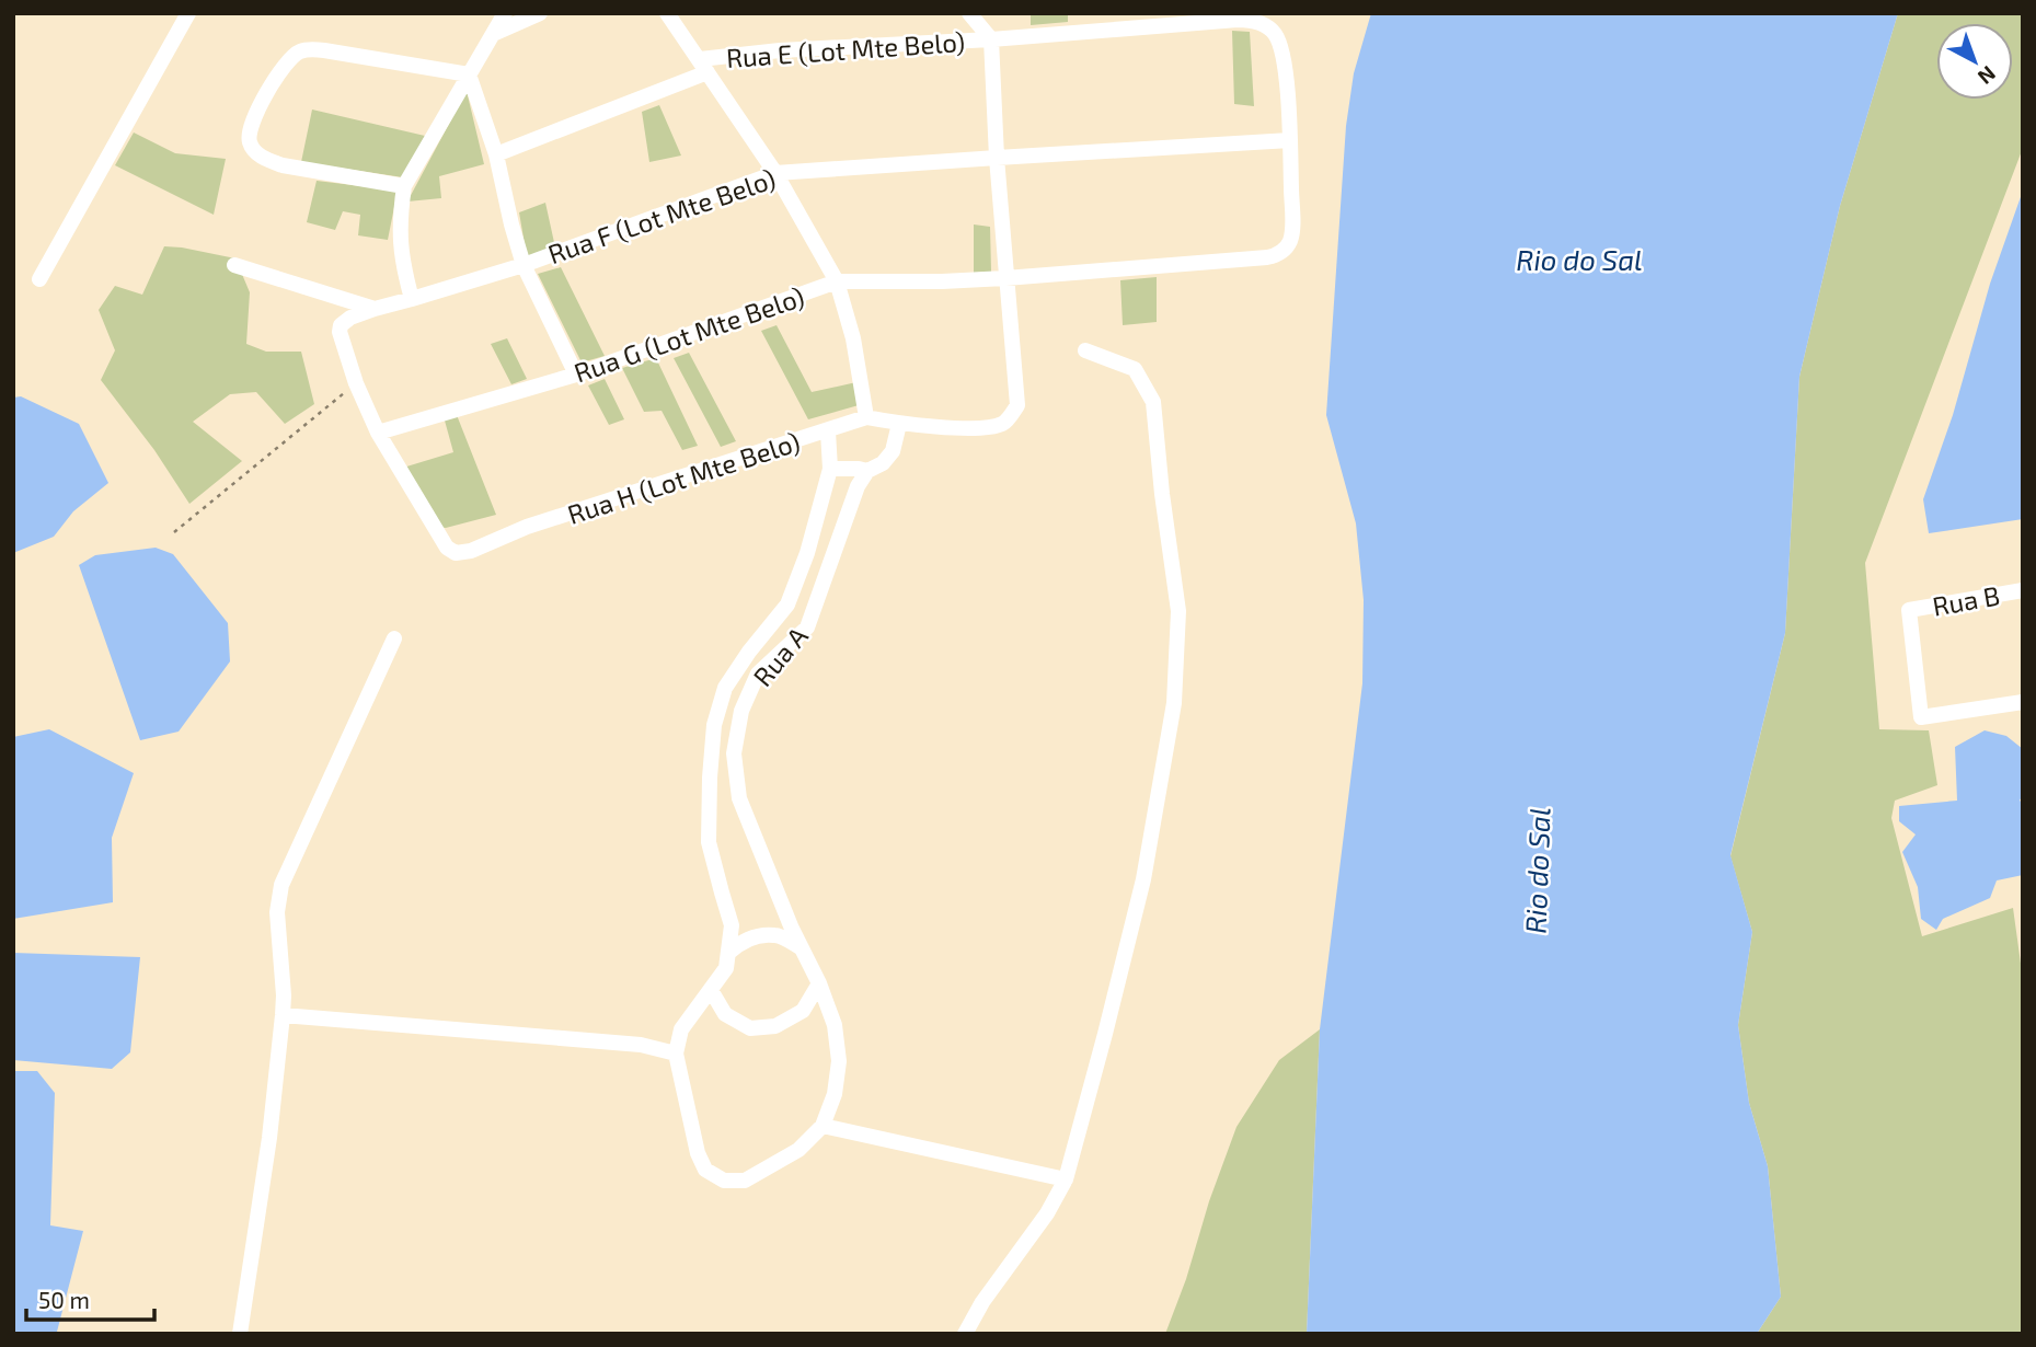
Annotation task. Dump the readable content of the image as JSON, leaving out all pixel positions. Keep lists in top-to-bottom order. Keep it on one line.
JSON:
{"streets":{"street":["Rua E (Lot Mte Belo)","Rua F (Lot Mte Belo)","Rua G (Lot Mte Belo)","Rua H (Lot Mte Belo)","Rua B","Rua A"]},"crossings":[["Rua E (Lot Mte Belo)","Rua F (Lot Mte Belo)"],["Rua E (Lot Mte Belo)","Rua G (Lot Mte Belo)"],["Rua F (Lot Mte Belo)","Rua G (Lot Mte Belo)"],["Rua G (Lot Mte Belo)","Rua H (Lot Mte Belo)"],["Rua H (Lot Mte Belo)","Rua A"]],"water":["Rio do Sal"],"scale_bar":"50 m","north":"bottom right"}
